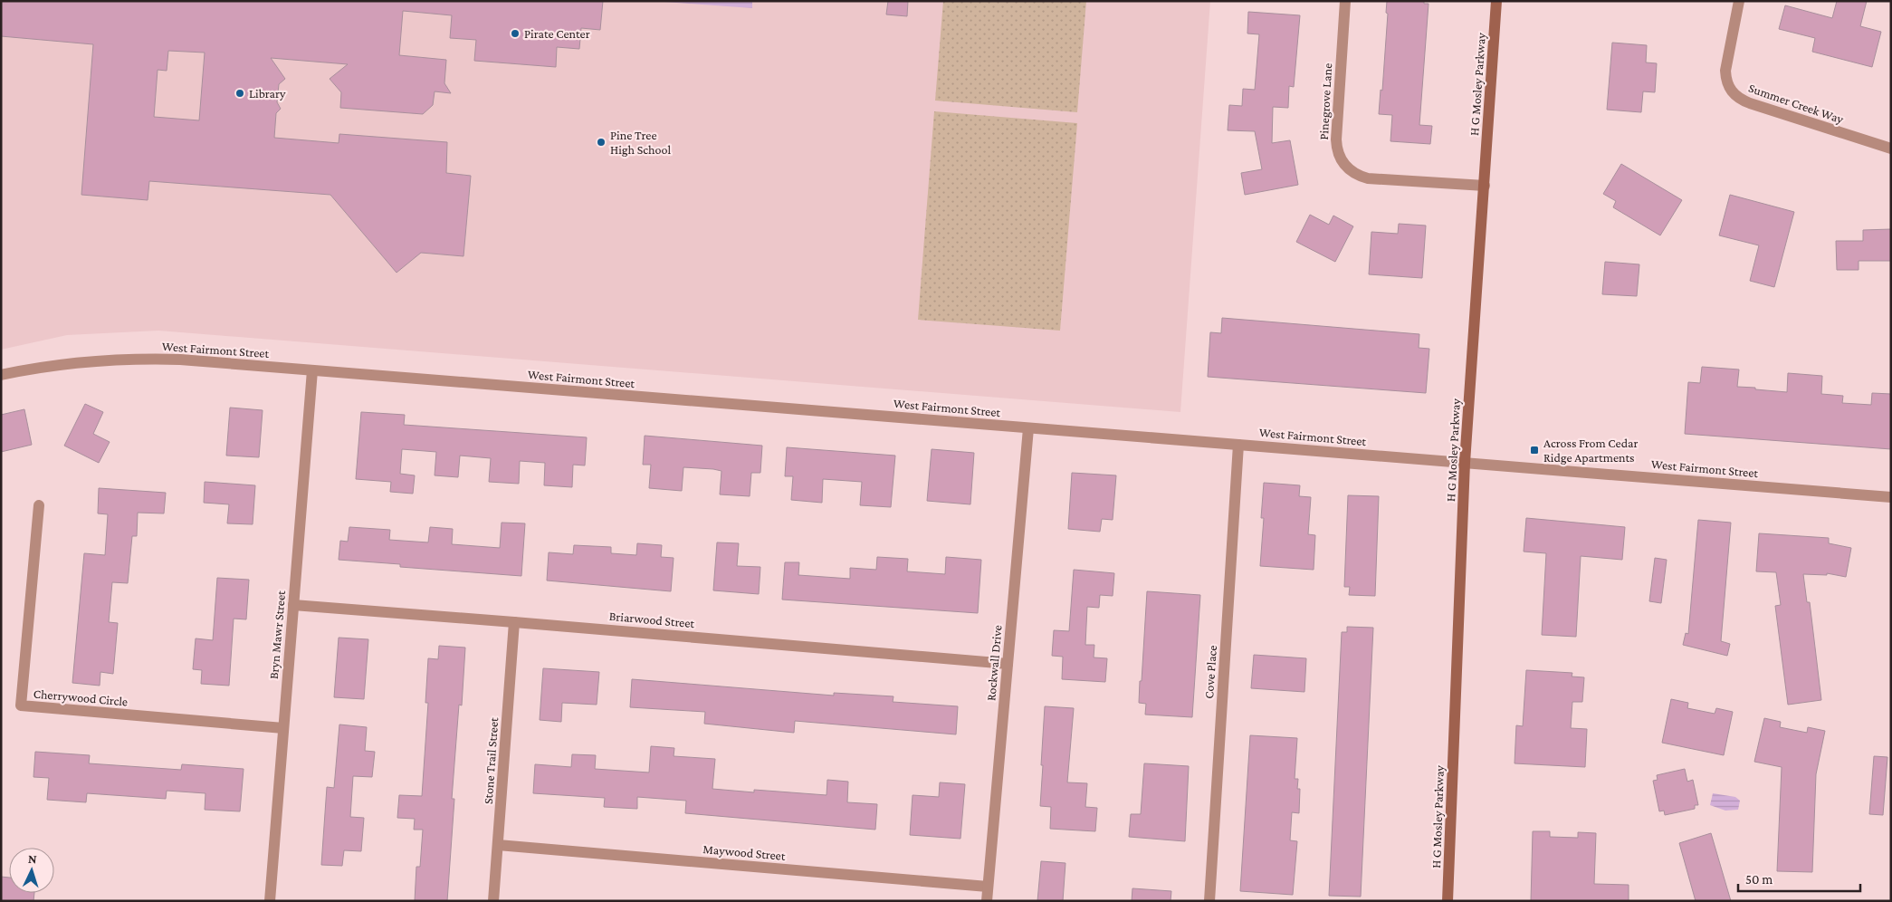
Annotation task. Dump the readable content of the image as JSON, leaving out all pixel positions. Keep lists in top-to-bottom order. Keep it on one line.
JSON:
{"streets":{"main road":["H G Mosley Parkway"],"street":["Pinegrove Lane","Summer Creek Way","West Fairmont Street","Briarwood Street","Bryn Mawr Street","Rockwall Drive","Cove Place","Cherrywood Circle","Stone Trail Street","Maywood Street"]},"crossings":[["H G Mosley Parkway","Pinegrove Lane"],["H G Mosley Parkway","West Fairmont Street"],["West Fairmont Street","Bryn Mawr Street"],["West Fairmont Street","Rockwall Drive"],["West Fairmont Street","Cove Place"],["Briarwood Street","Bryn Mawr Street"],["Briarwood Street","Rockwall Drive"],["Briarwood Street","Stone Trail Street"],["Bryn Mawr Street","Cherrywood Circle"],["Rockwall Drive","Maywood Street"],["Stone Trail Street","Maywood Street"]],"places":{"other":["Pirate Center","Library","Pine Tree High School"],"transit":["Across From Cedar Ridge Apartments"]},"scale_bar":"50 m","north":"top"}
